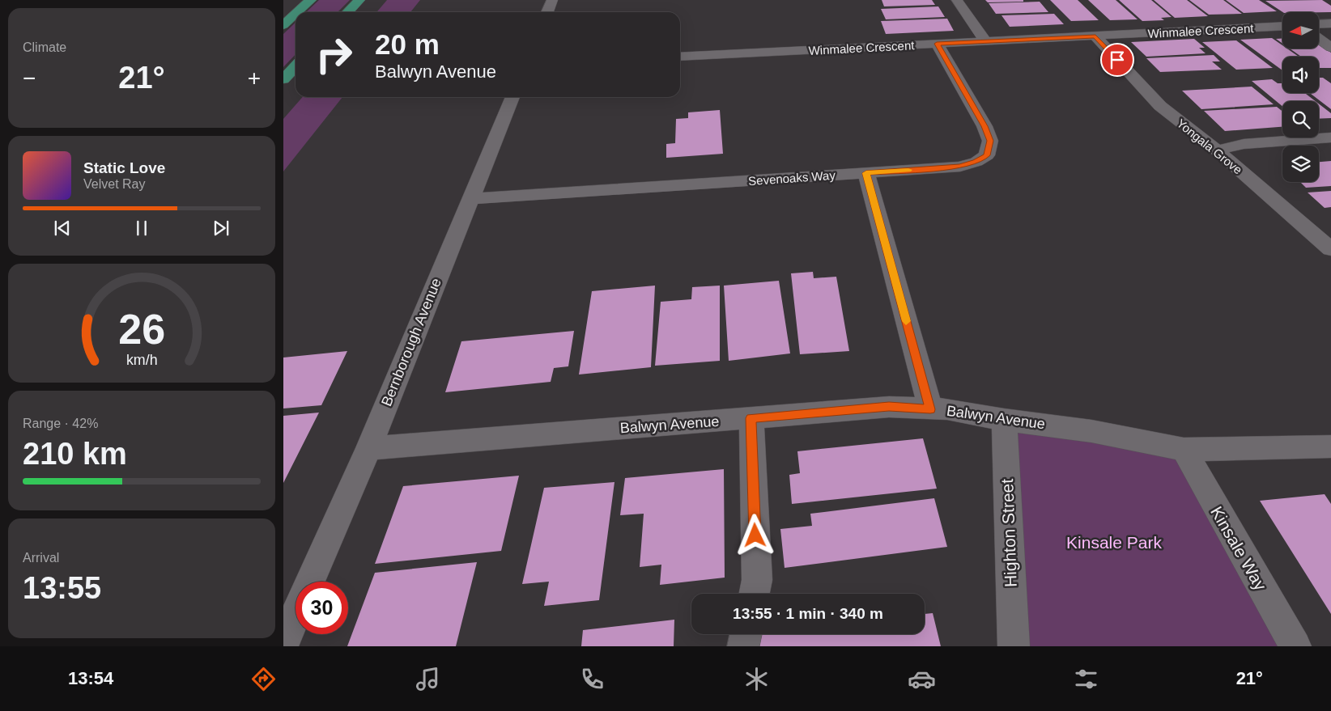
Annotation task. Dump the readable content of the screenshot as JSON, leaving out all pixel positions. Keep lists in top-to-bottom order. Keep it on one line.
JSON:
{"streets":{"street":["Winmalee Crescent","Yongala Grove","Sevenoaks Way","Bernborough Avenue","Balwyn Avenue","Highton Street","Kinsale Way"]},"crossings":[["Winmalee Crescent","Yongala Grove"],["Winmalee Crescent","Sevenoaks Way"],["Sevenoaks Way","Bernborough Avenue"],["Bernborough Avenue","Balwyn Avenue"],["Balwyn Avenue","Highton Street"],["Balwyn Avenue","Kinsale Way"]],"parks":["Kinsale Park"],"north":"left","page":{"tile":["Climate",["Range · 42%","210 km"],["Arrival","13:55"]],"turn":["20 m","Balwyn Avenue"],"heat":["−","21°","+"],"song":["Static Love","Velvet Ray"],"limit":"30","trip":"13:55 · 1 min · 340 m","tabs":["13:54","21°"],"gauge":["26","km/h"]}}
